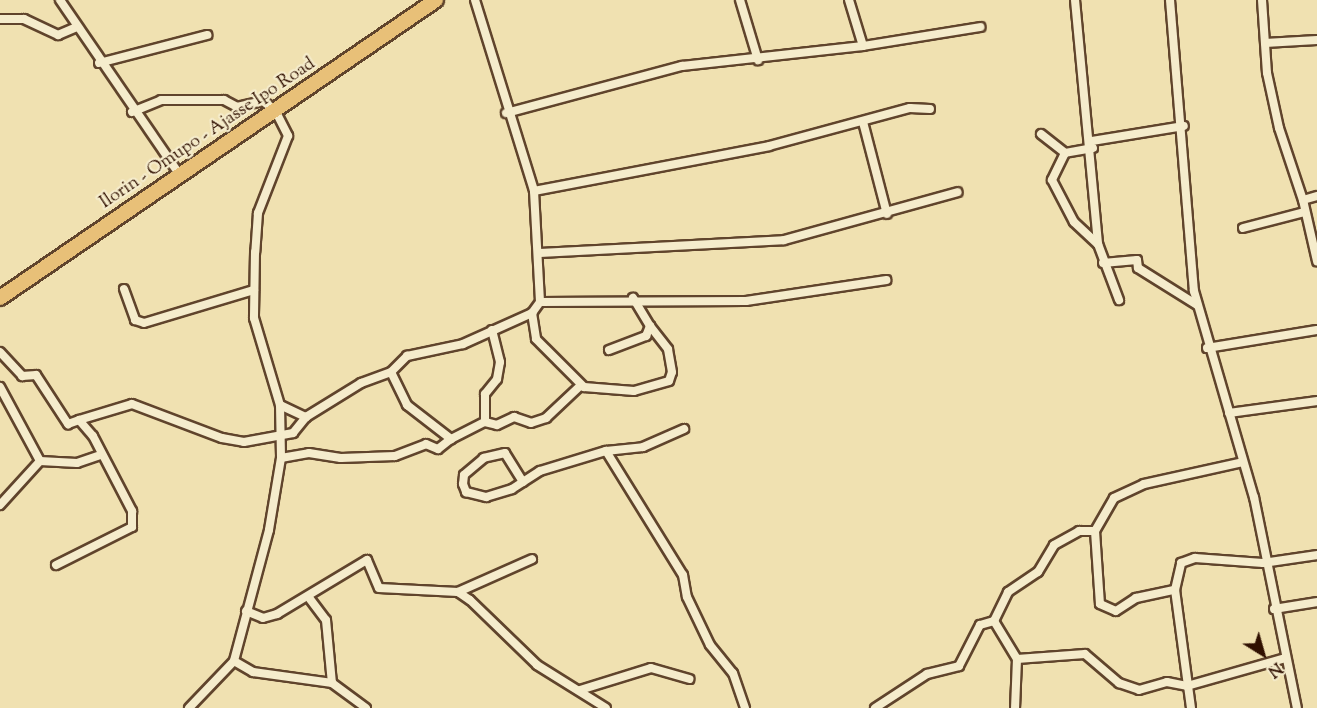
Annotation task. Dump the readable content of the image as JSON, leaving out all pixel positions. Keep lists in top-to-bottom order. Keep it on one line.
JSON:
{"streets":{"highway":["Ilorin - Omupo - Ajasse Ipo Road"]},"north":"bottom right"}
